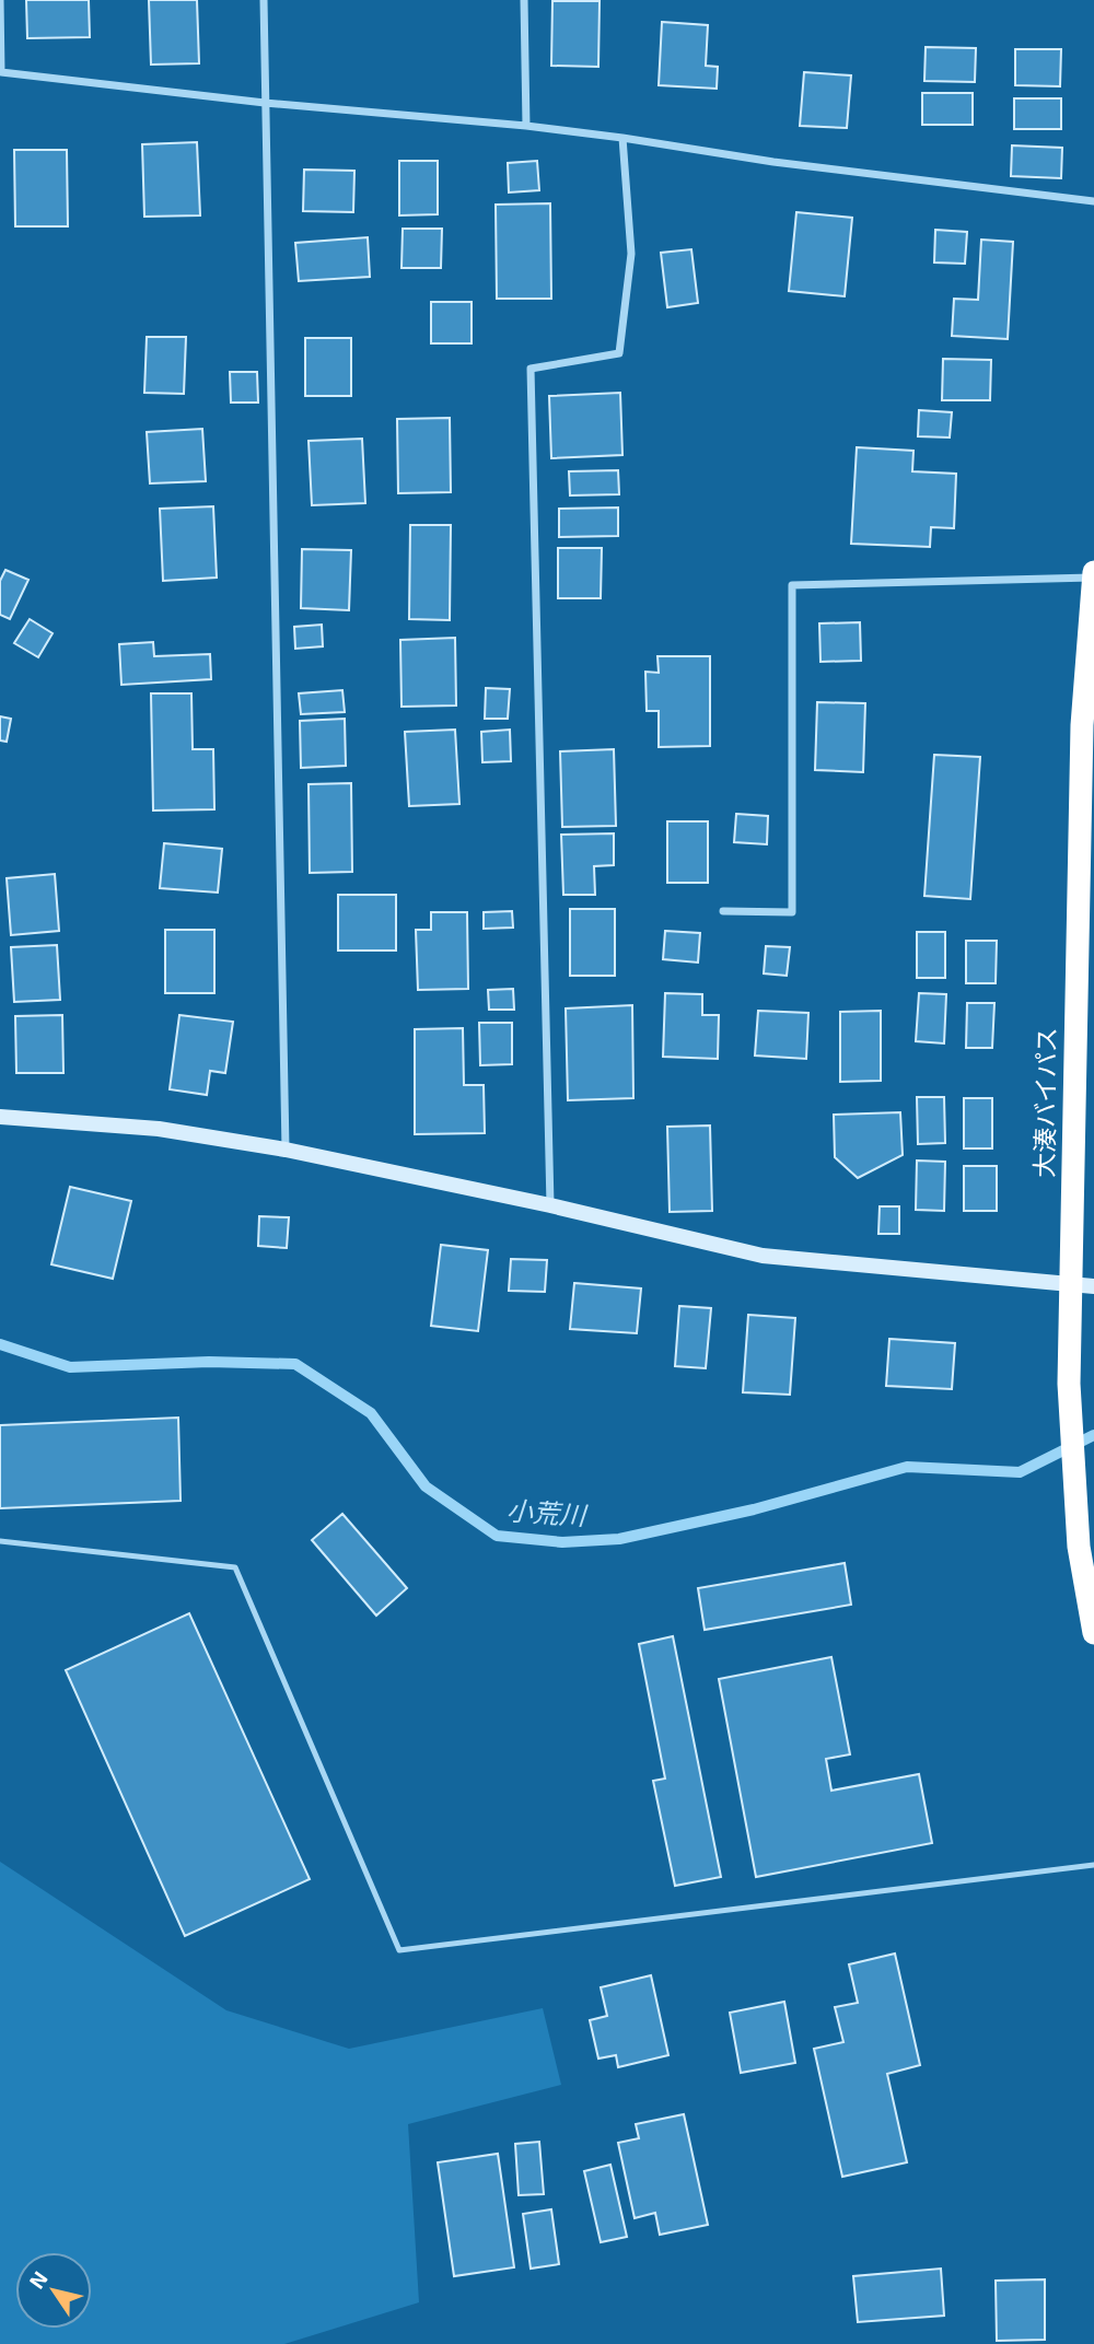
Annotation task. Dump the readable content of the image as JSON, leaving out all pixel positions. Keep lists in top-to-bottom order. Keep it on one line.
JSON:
{"streets":{"highway":["大湊バイパス"]},"water":["小荒川"],"north":"top left"}
